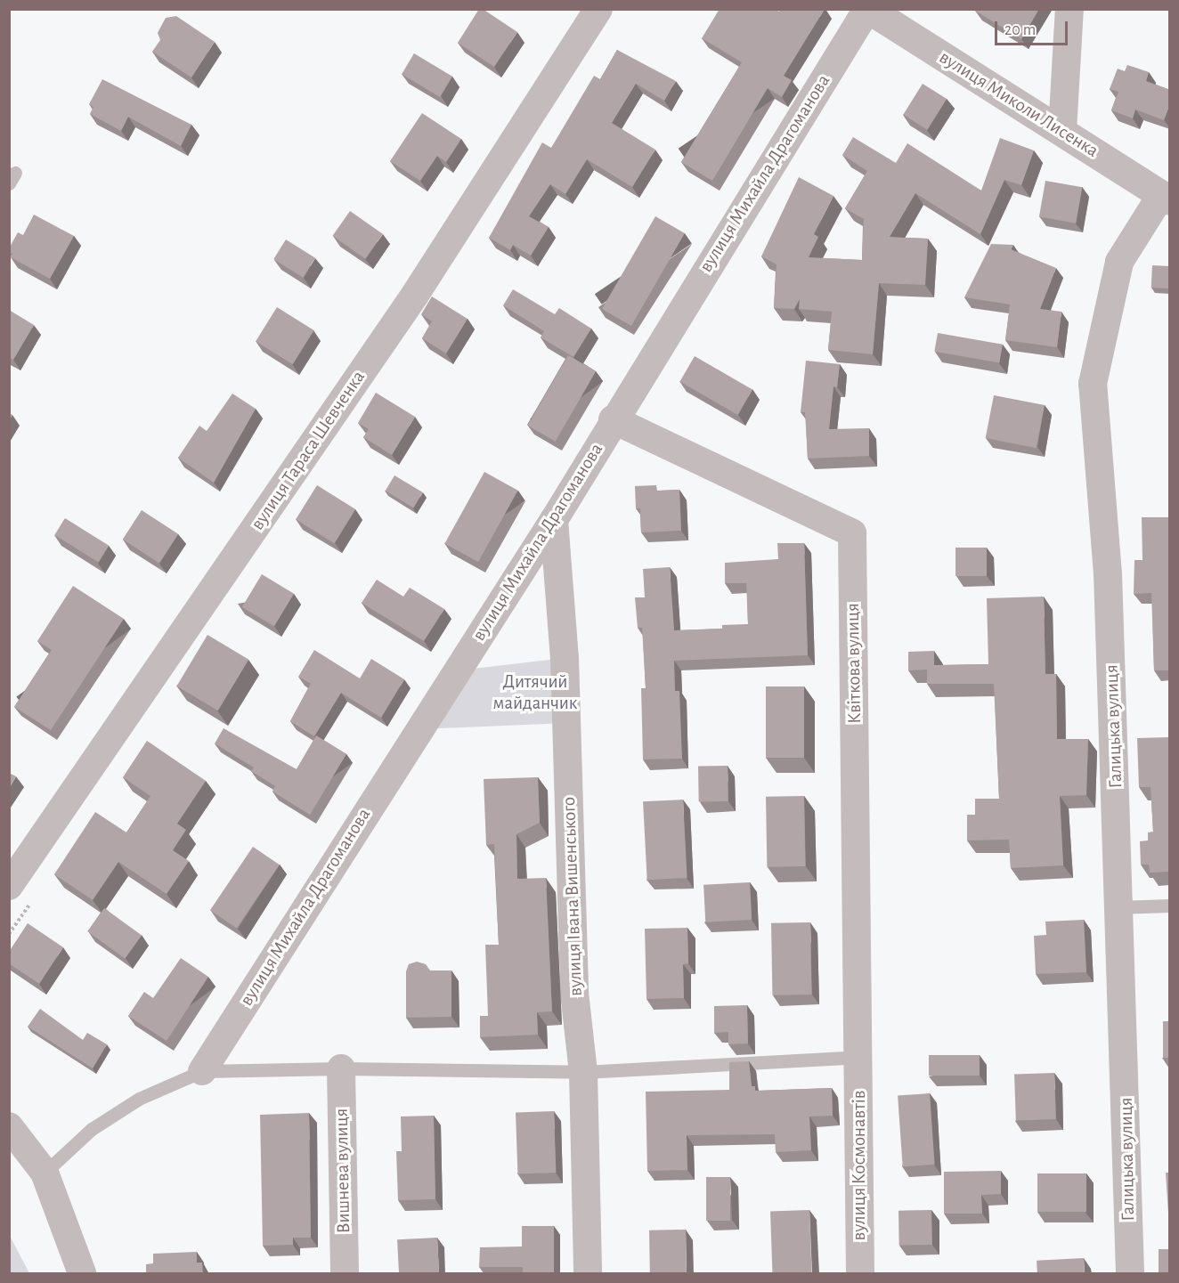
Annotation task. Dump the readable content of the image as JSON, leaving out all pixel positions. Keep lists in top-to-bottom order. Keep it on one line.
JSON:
{"streets":{"street":["вулиця Миколи Лисенка","вулиця Михайла Драгоманова","вулиця Тараса Шевченка","Квіткова вулиця","Галицька вулиця","вулиця Івана Вишенського","вулиця Космонавтів","Вишнева вулиця"]},"crossings":[["вулиця Миколи Лисенка","вулиця Михайла Драгоманова"],["вулиця Миколи Лисенка","Галицька вулиця"],["вулиця Михайла Драгоманова","Квіткова вулиця"],["вулиця Михайла Драгоманова","вулиця Івана Вишенського"],["Квіткова вулиця","вулиця Космонавтів"]],"parks":["Дитячий майданчик"],"scale_bar":"20 m"}
